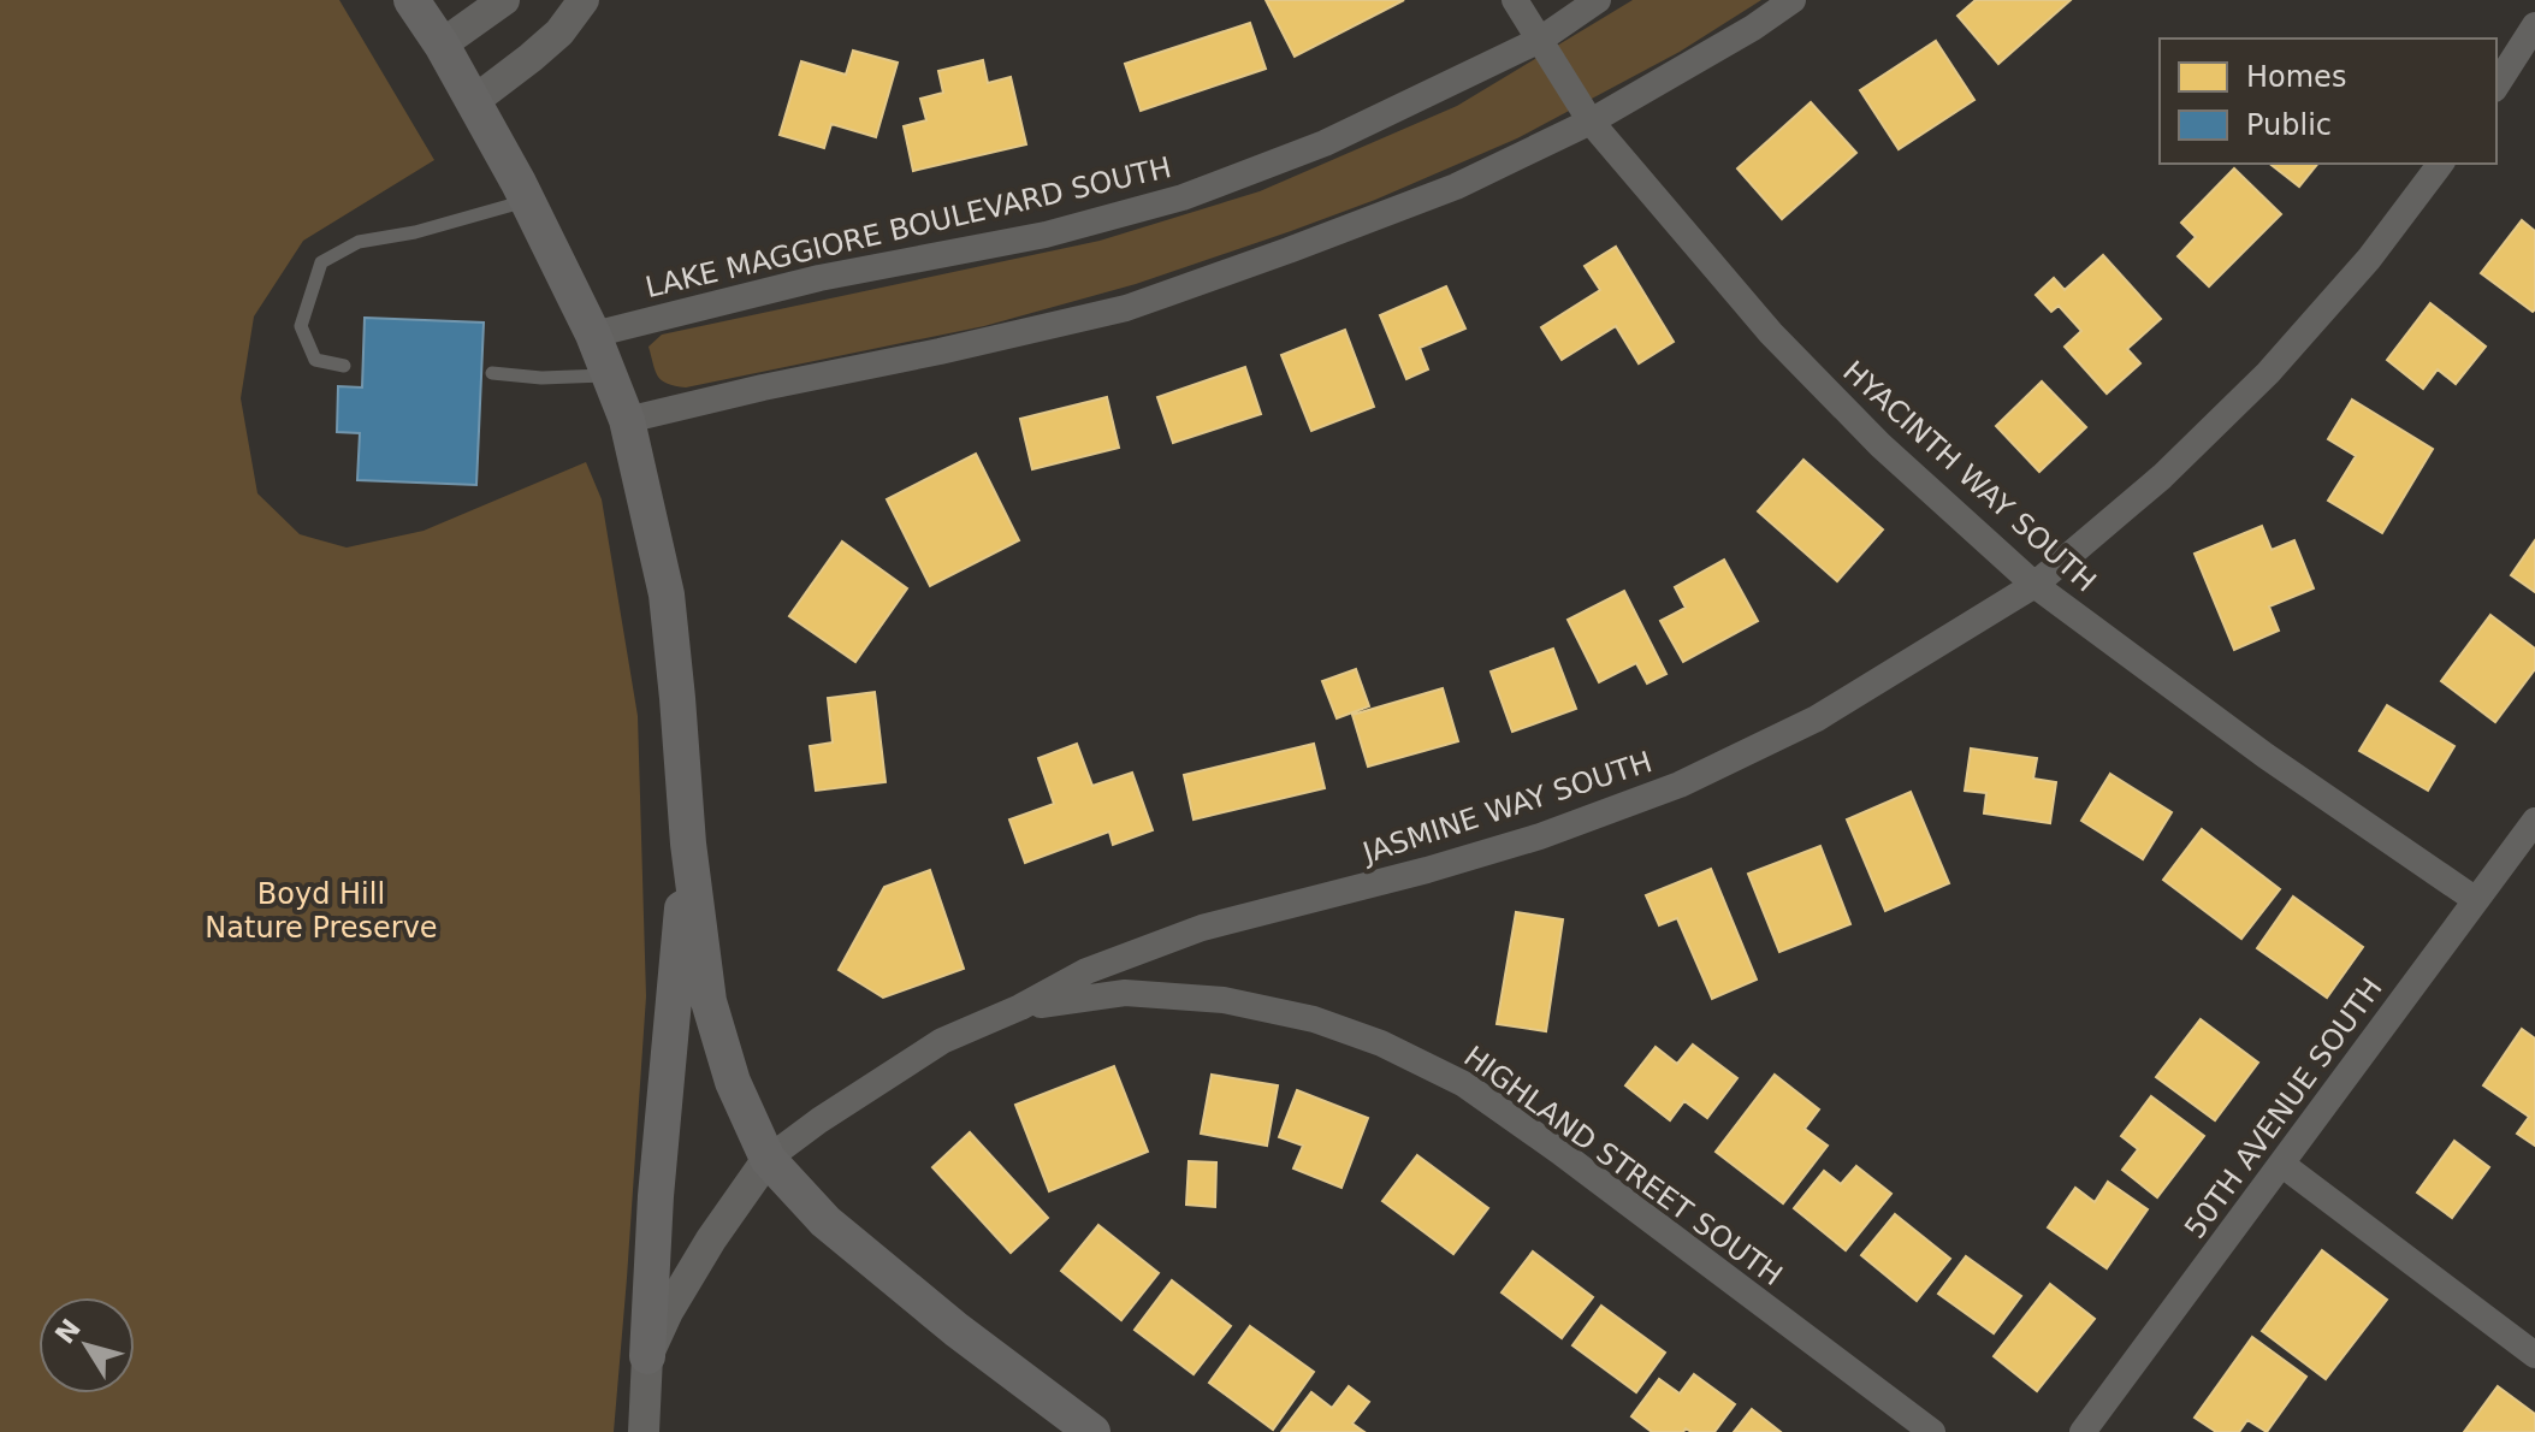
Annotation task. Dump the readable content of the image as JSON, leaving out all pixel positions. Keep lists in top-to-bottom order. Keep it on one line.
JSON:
{"streets":{"street":["LAKE MAGGIORE BOULEVARD SOUTH","HYACINTH WAY SOUTH","JASMINE WAY SOUTH","50TH AVENUE SOUTH","HIGHLAND STREET SOUTH"]},"crossings":[["LAKE MAGGIORE BOULEVARD SOUTH","HYACINTH WAY SOUTH"],["HYACINTH WAY SOUTH","JASMINE WAY SOUTH"],["HYACINTH WAY SOUTH","50TH AVENUE SOUTH"],["JASMINE WAY SOUTH","HIGHLAND STREET SOUTH"]],"parks":["Boyd Hill Nature Preserve"],"legend":["Homes","Public"],"north":"top left"}
